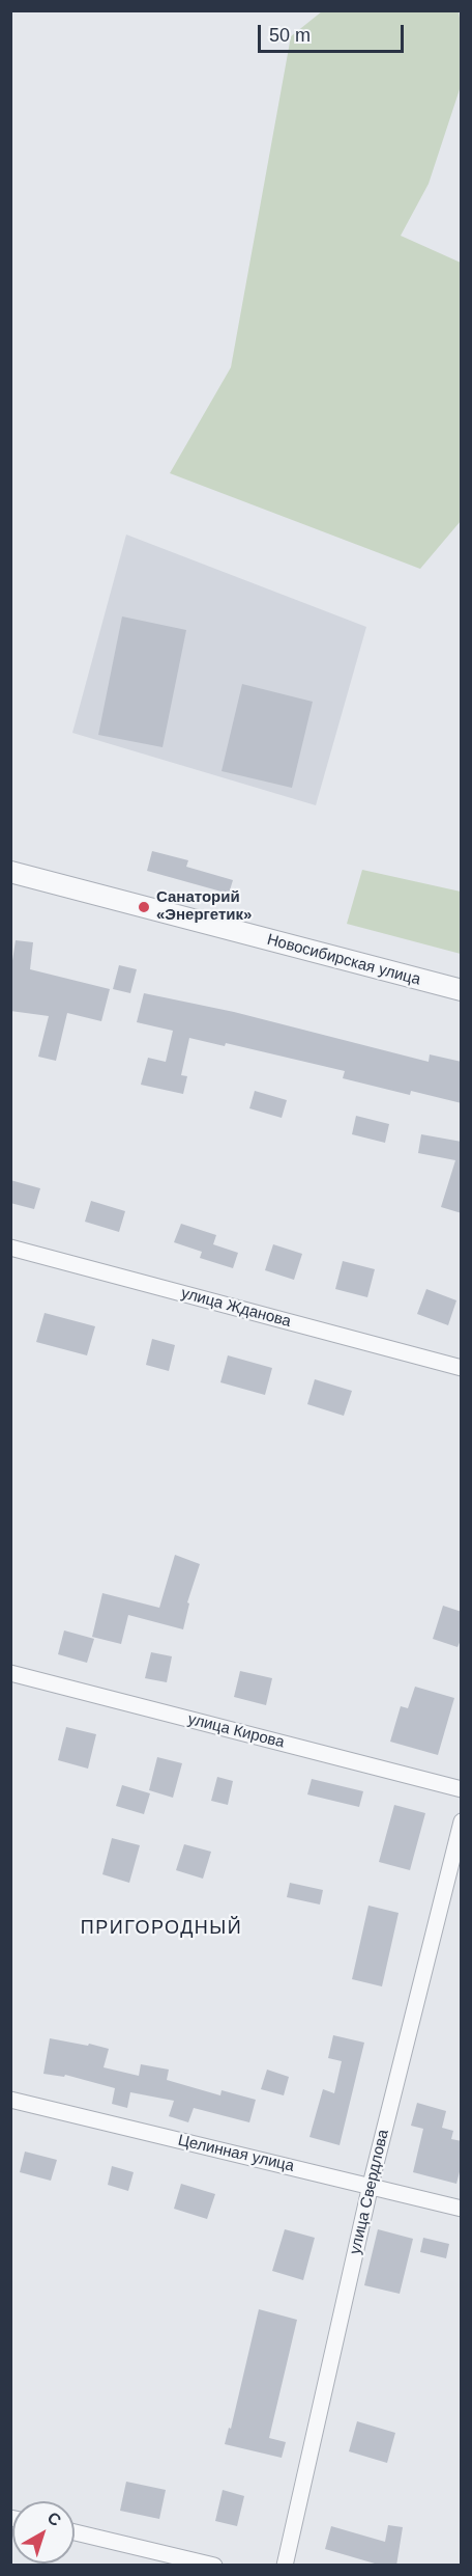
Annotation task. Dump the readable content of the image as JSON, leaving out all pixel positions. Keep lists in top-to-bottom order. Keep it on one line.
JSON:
{"streets":{"street":["Новосибирская улица","улица Жданова","улица Кирова","Целинная улица","улица Свердлова"]},"crossings":[["Целинная улица","улица Свердлова"]],"districts":["ПРИГОРОДНЫЙ"],"places":["Санаторий «Энергетик»"],"scale_bar":"50 m","north":"top right"}
